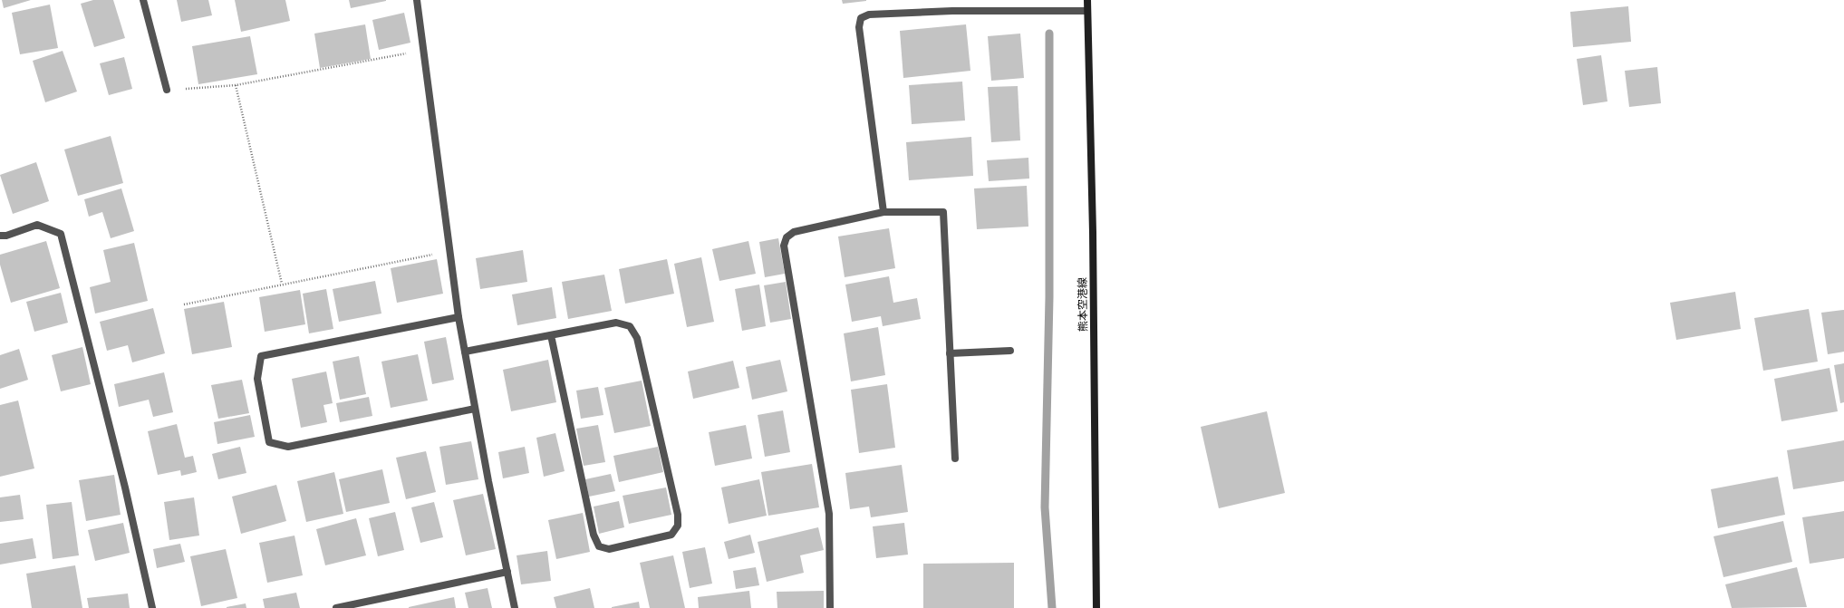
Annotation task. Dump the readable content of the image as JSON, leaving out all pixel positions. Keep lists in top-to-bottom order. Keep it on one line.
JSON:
{"streets":{"main road":["熊本空港線"]}}
